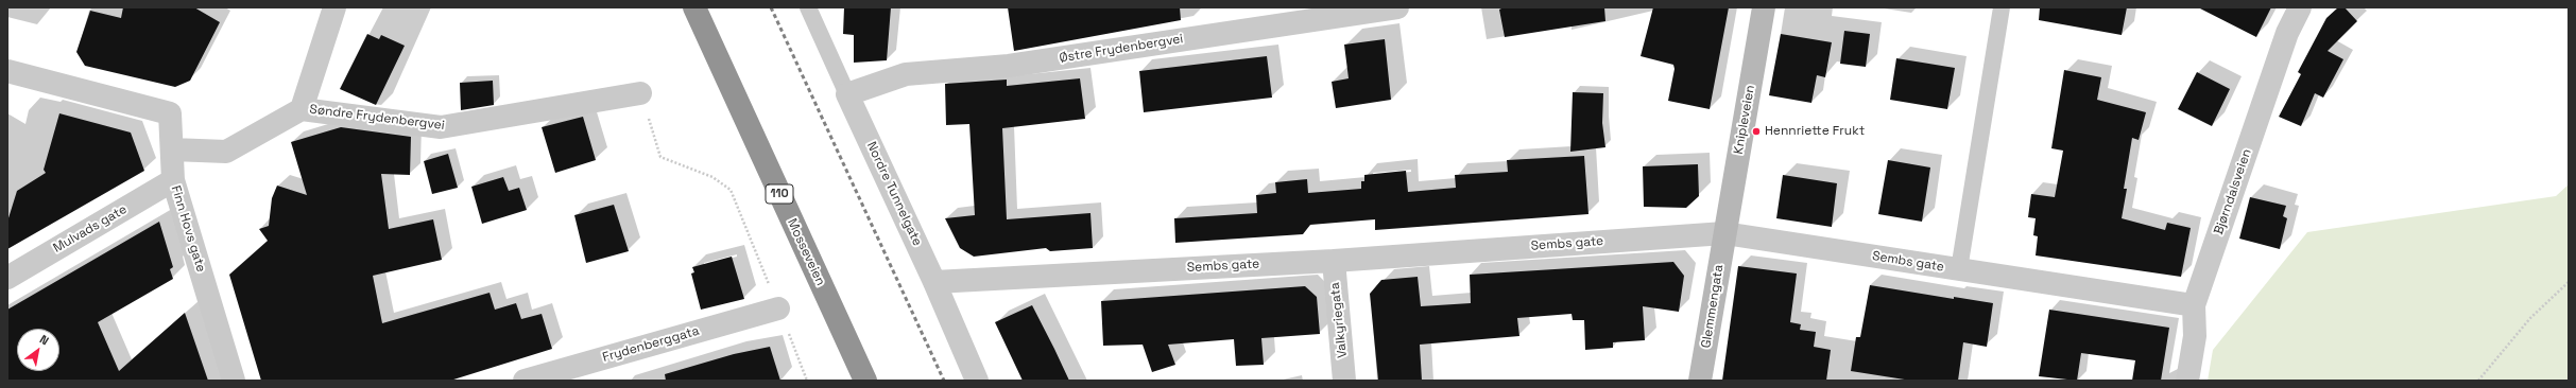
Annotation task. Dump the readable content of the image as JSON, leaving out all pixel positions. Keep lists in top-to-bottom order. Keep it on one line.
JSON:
{"streets":{"highway":["110","Mosseveien"],"street":["Østre Frydenbergvei","Søndre Frydenbergvei","Knipleveien","Bjørndalsveien","Nordre Tunnelgate","Mulvads gate","Finn Hovs gate","Sembs gate","Glemmengata","Valkyriegata","Frydenberggata"]},"crossings":[["Østre Frydenbergvei","Nordre Tunnelgate"],["Søndre Frydenbergvei","Finn Hovs gate"],["Knipleveien","Sembs gate"],["Knipleveien","Glemmengata"],["Bjørndalsveien","Sembs gate"],["Nordre Tunnelgate","Sembs gate"],["Mulvads gate","Finn Hovs gate"],["Sembs gate","Glemmengata"],["Sembs gate","Valkyriegata"]],"places":["Hennriette Frukt"],"north":"top right"}
